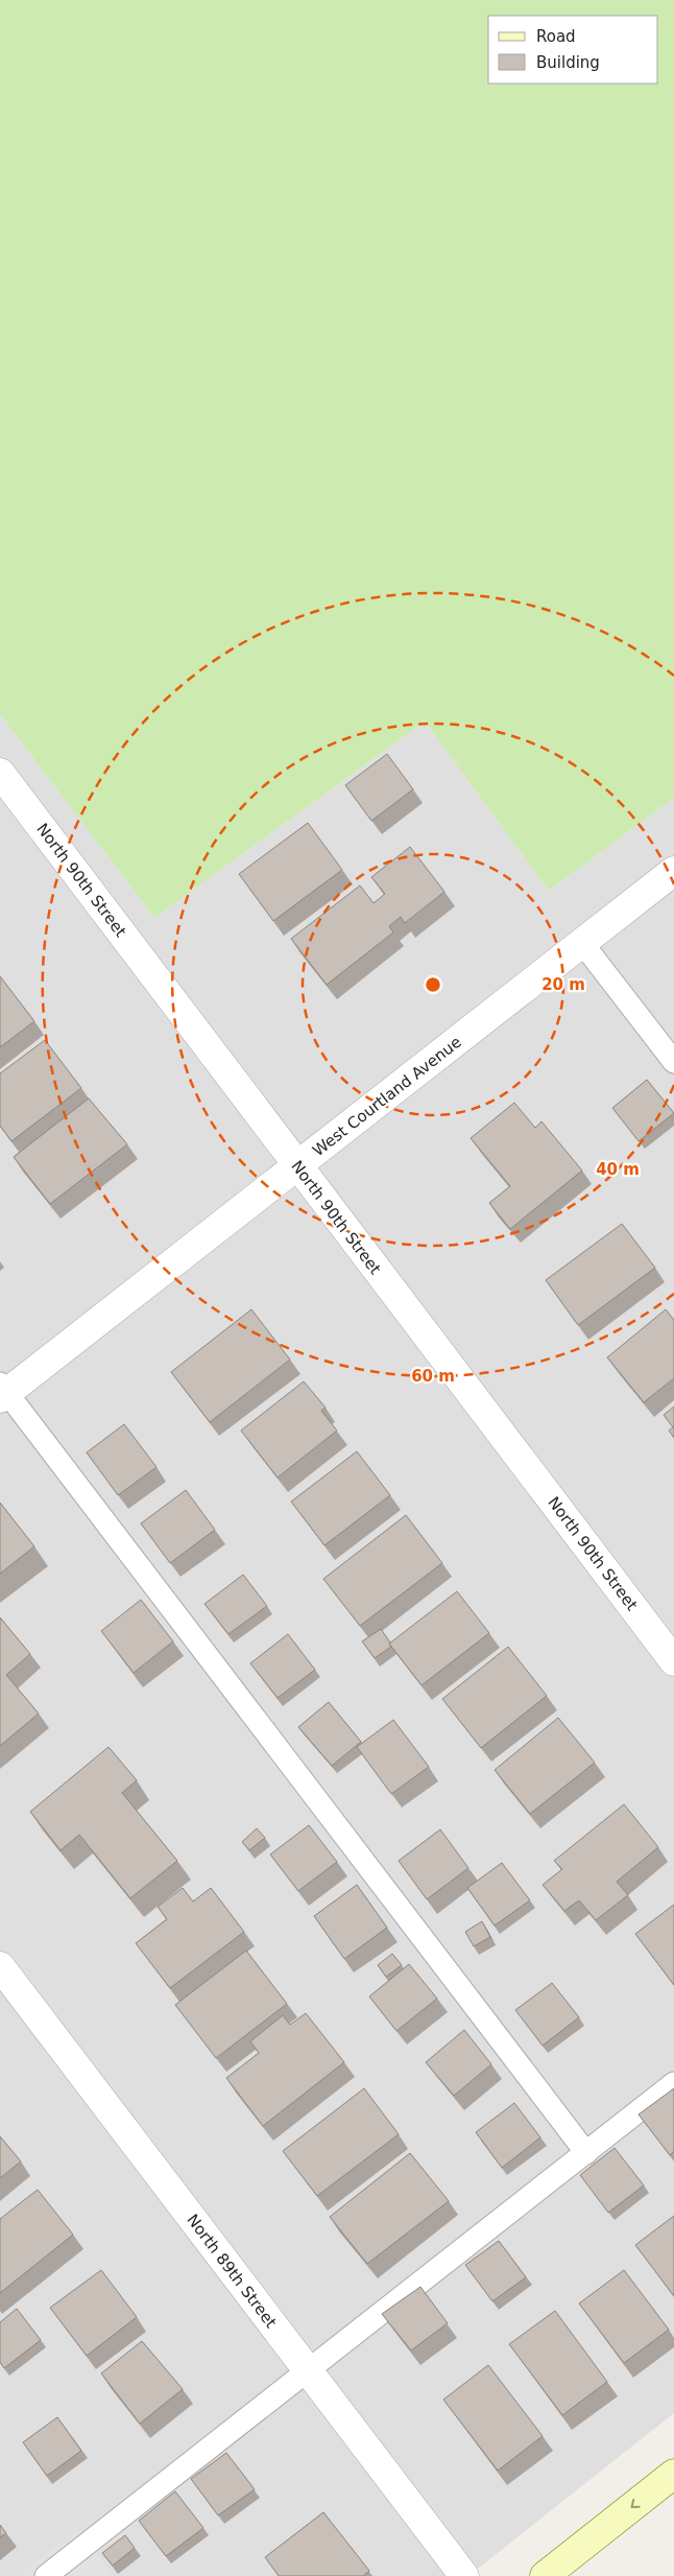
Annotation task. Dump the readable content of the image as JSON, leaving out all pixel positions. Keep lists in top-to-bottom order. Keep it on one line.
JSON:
{"streets":{"street":["North 90th Street","West Courtland Avenue","North 89th Street"]},"crossings":[["North 90th Street","West Courtland Avenue"]],"legend":["Road","Building"],"rings":["20 m","40 m","60 m"]}
